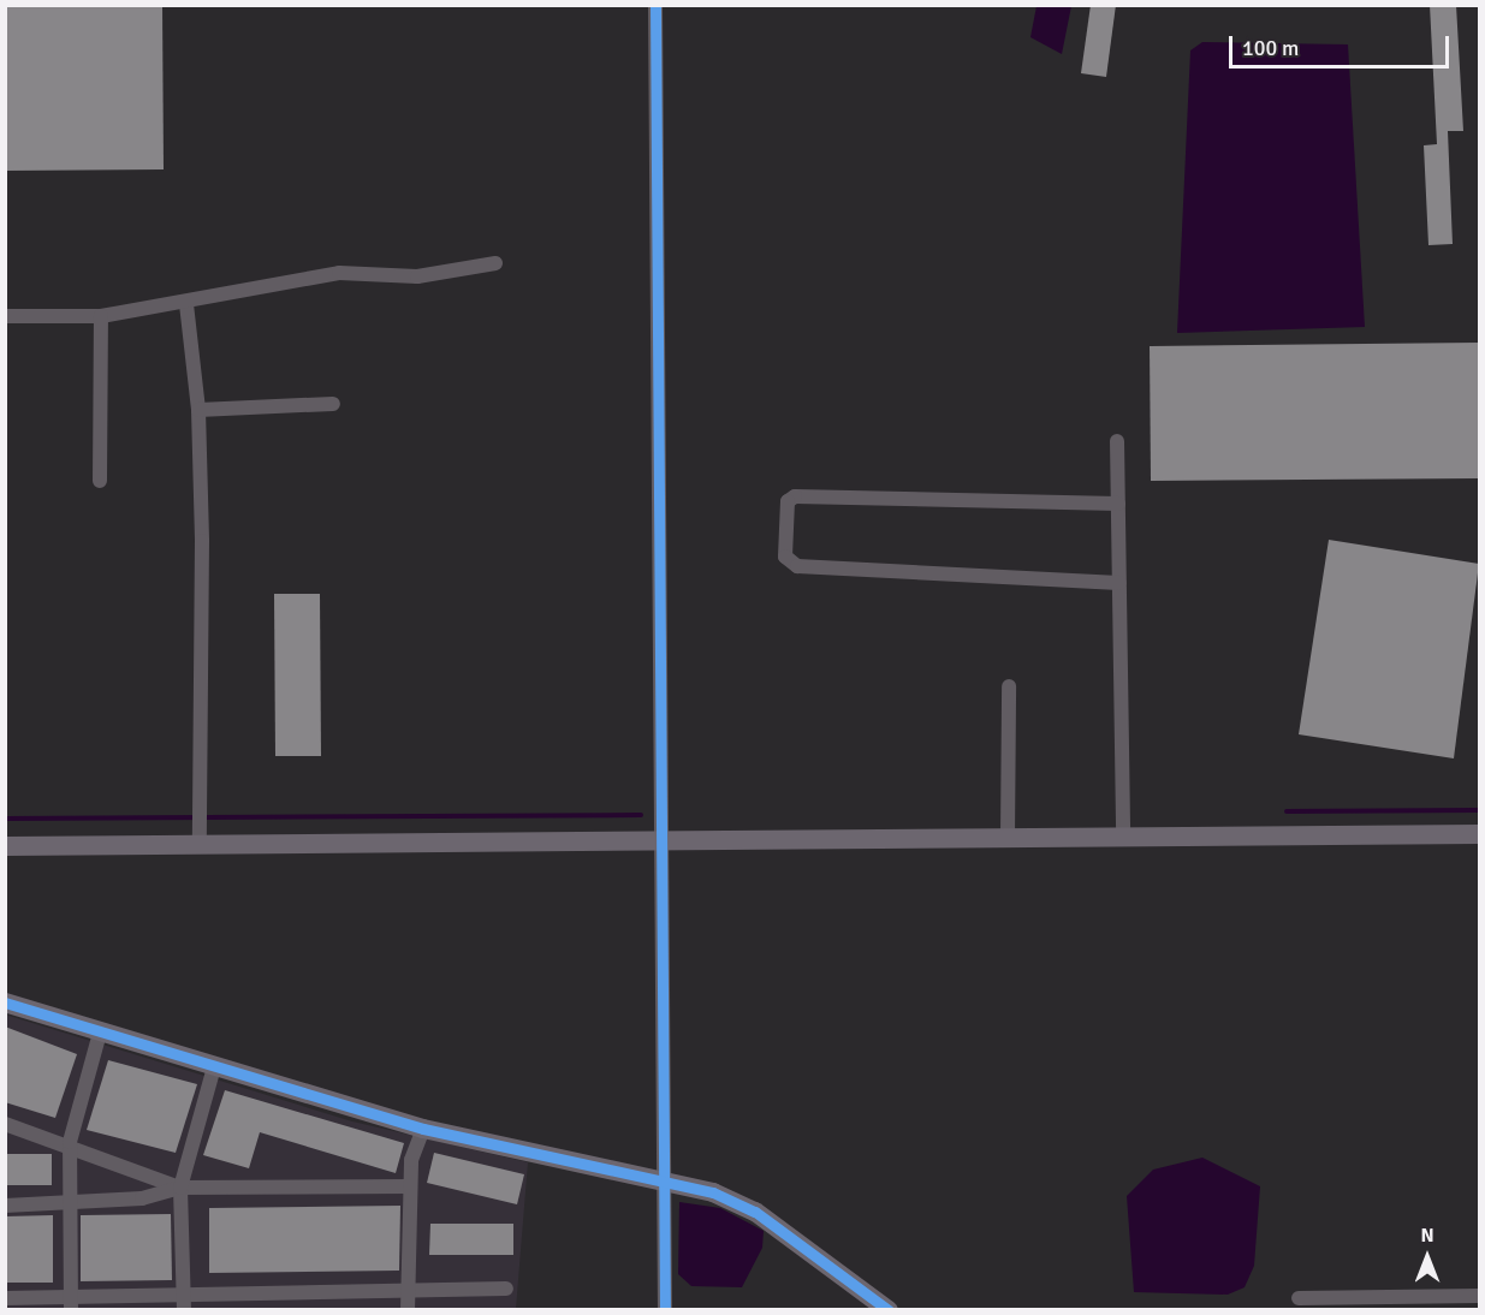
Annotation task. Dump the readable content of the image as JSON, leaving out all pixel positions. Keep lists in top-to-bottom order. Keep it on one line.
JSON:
{"scale_bar":"100 m","north":"top"}
